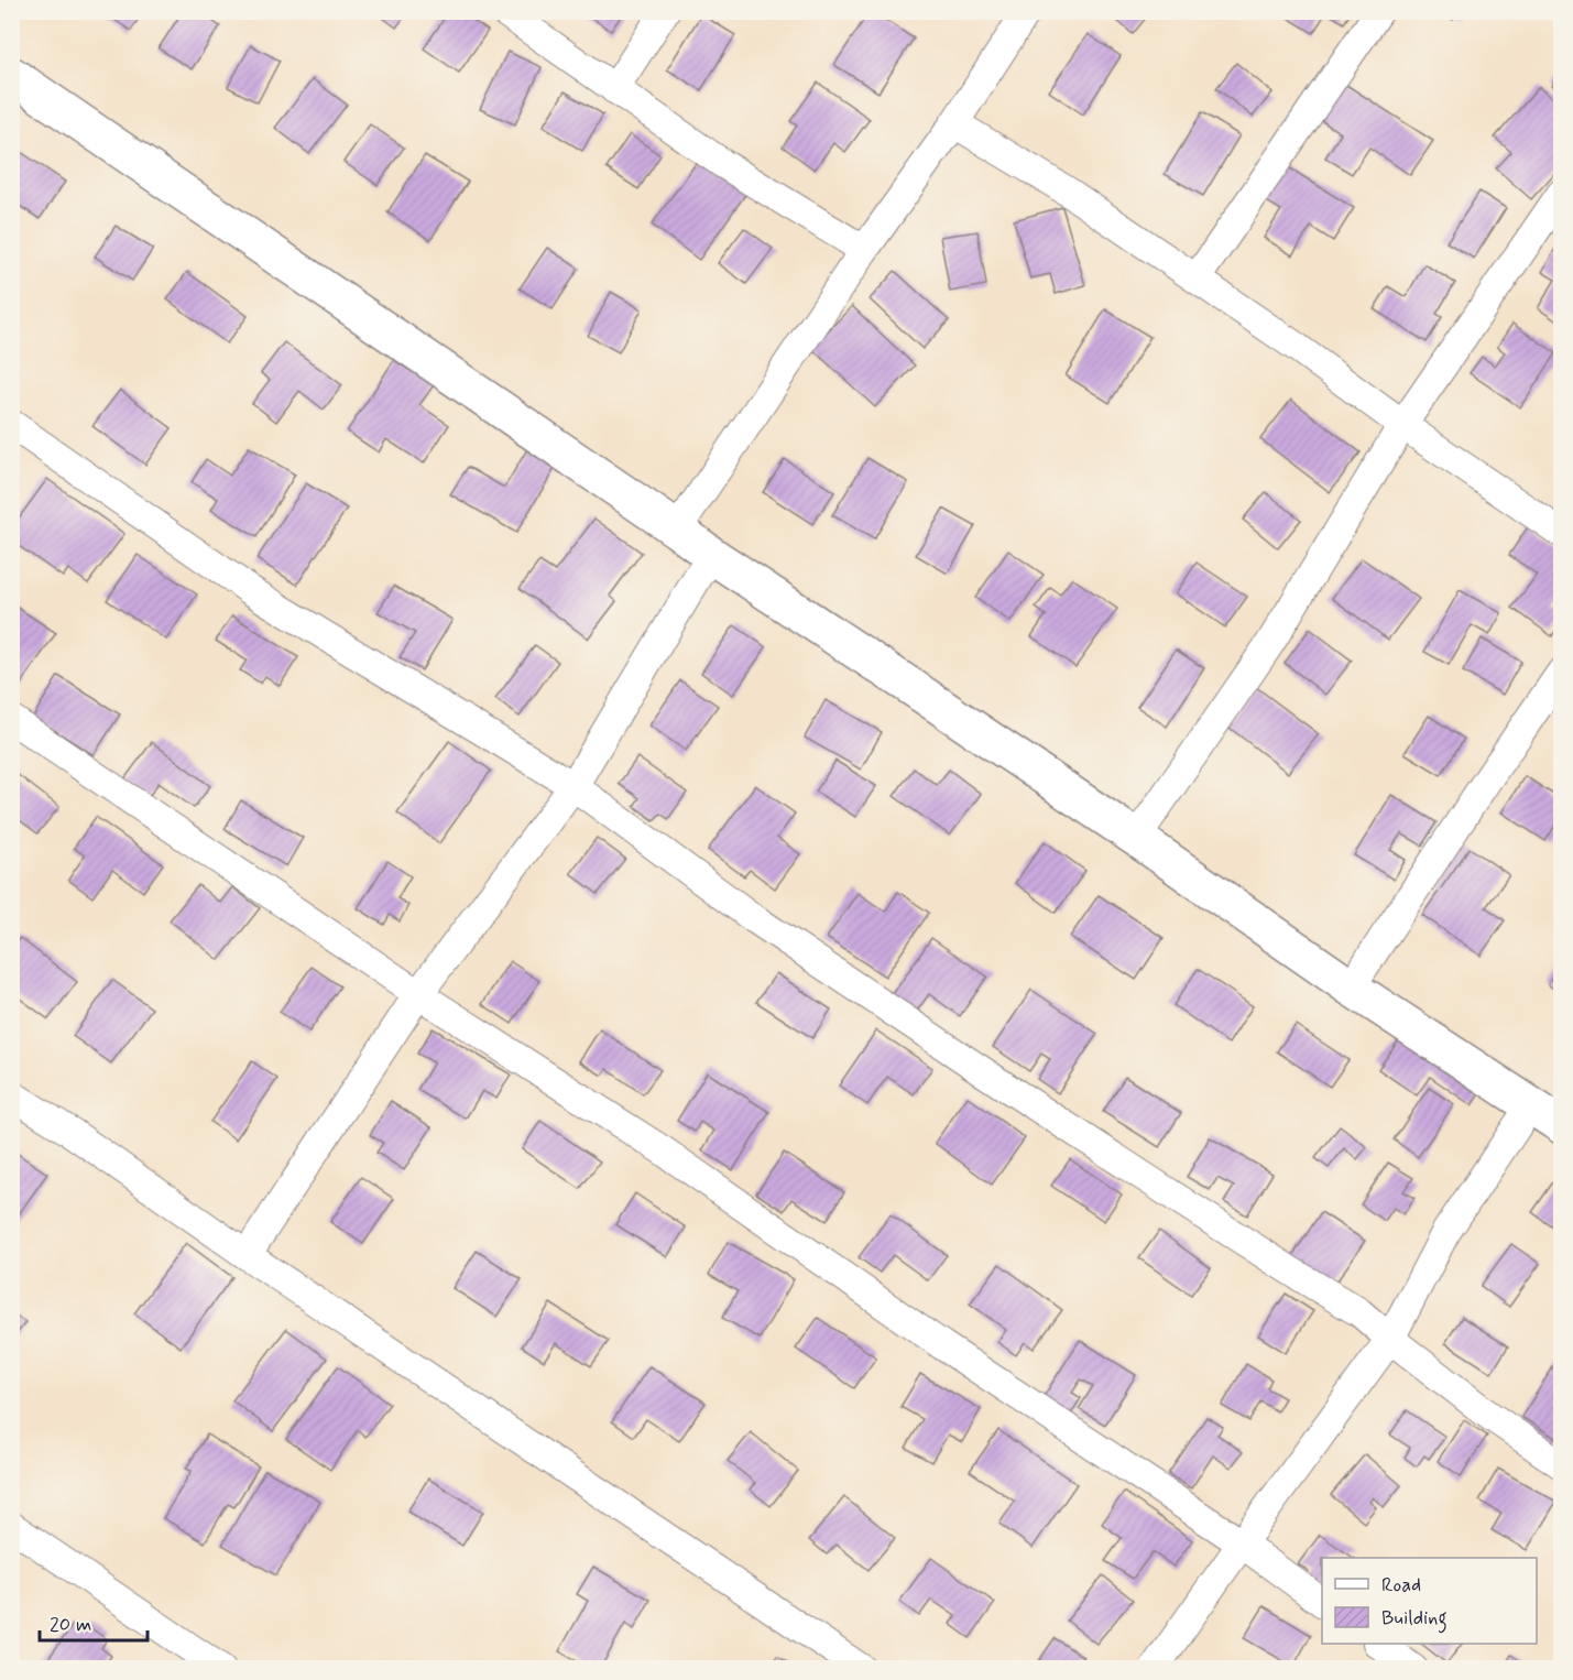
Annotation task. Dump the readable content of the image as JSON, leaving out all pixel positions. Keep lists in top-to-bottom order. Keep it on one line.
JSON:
{"legend":["Road","Building"],"scale_bar":"20 m"}
